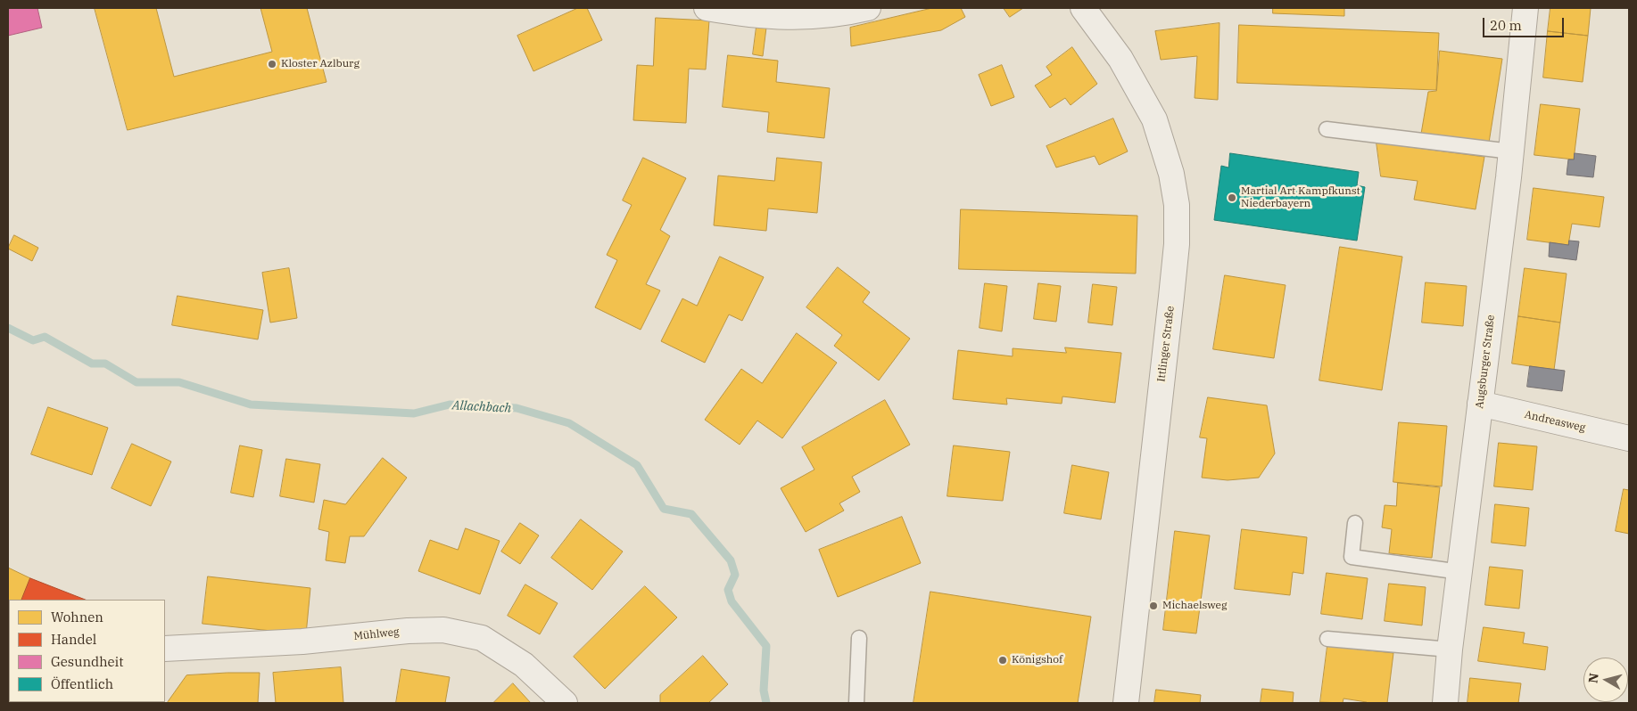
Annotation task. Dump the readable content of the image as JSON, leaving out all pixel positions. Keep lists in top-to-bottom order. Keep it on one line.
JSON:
{"streets":{"street":["Ittlinger Straße","Augsburger Straße","Andreasweg","Mühlweg"]},"crossings":[["Augsburger Straße","Andreasweg"]],"water":["Allachbach"],"places":["Kloster Azlburg","Martial Art Kampfkunst Niederbayern","Michaelsweg","Königshof"],"legend":["Wohnen","Handel","Gesundheit","Öffentlich"],"scale_bar":"20 m","north":"left"}
